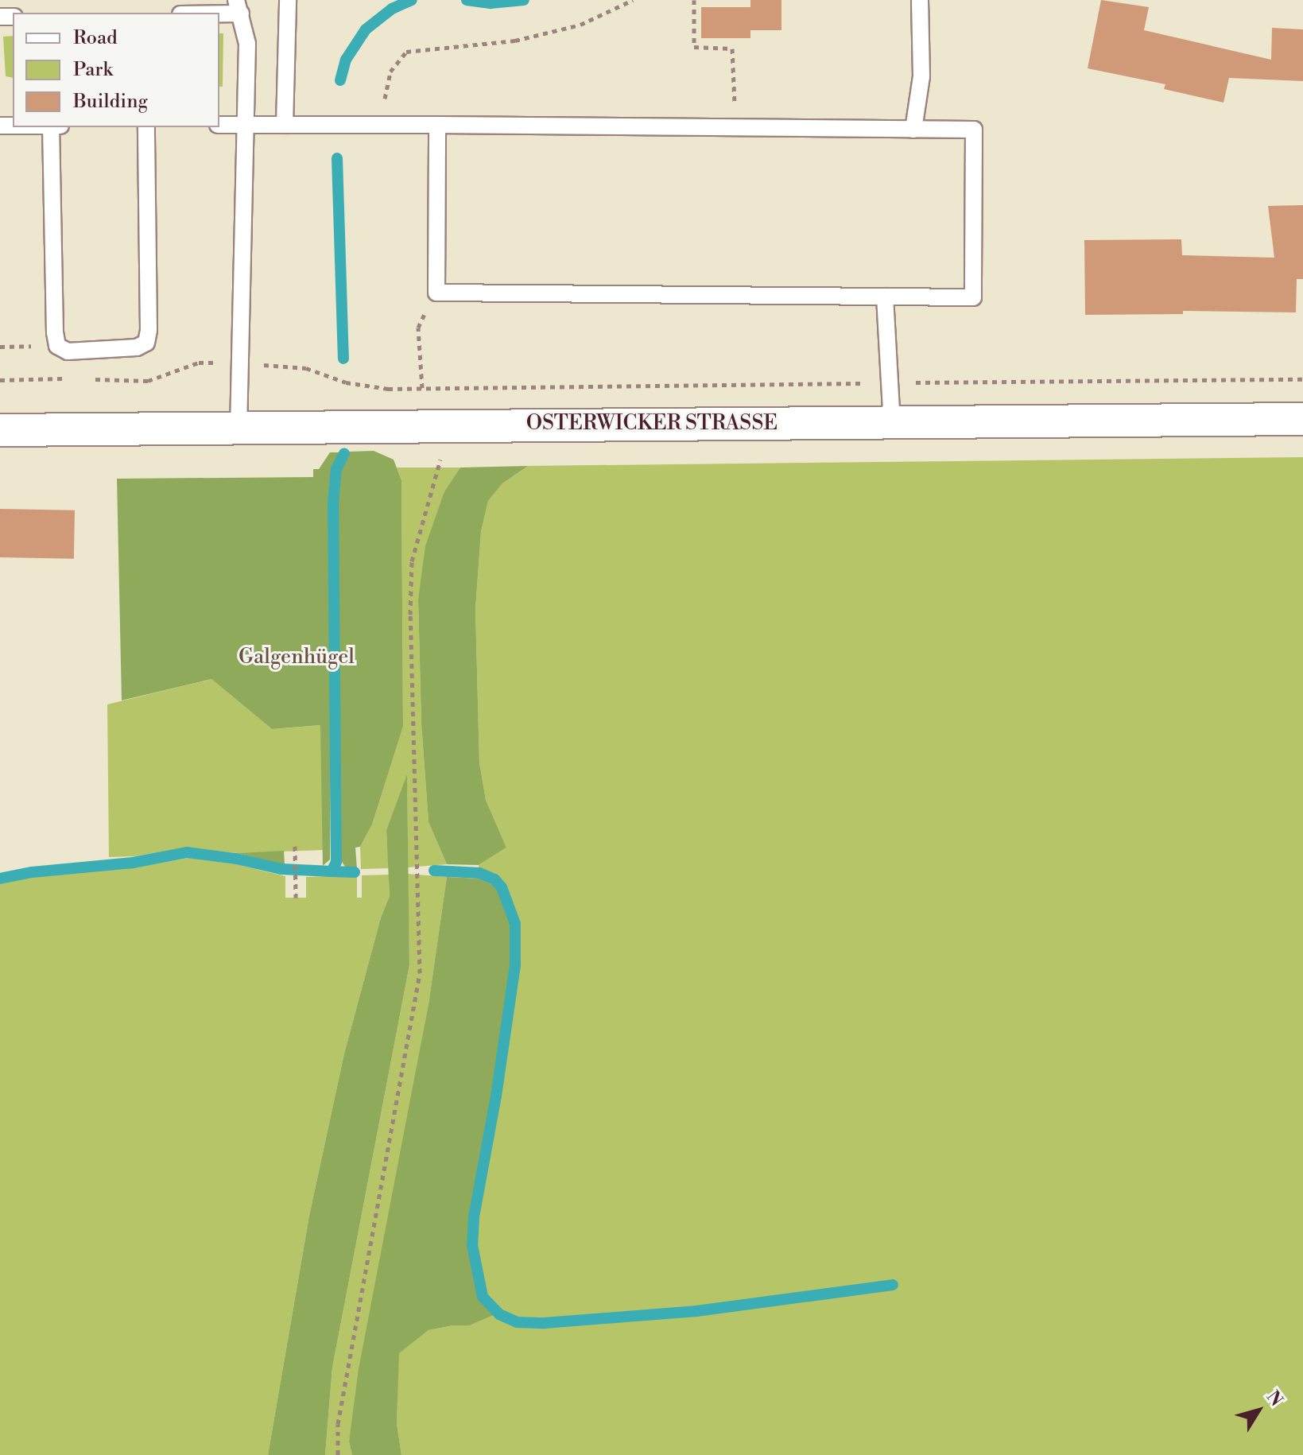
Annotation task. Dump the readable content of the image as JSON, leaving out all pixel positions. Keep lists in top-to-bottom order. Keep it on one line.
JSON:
{"streets":{"street":["OSTERWICKER STRASSE"]},"parks":["Galgenhügel"],"legend":["Road","Park","Building"],"north":"top right"}
